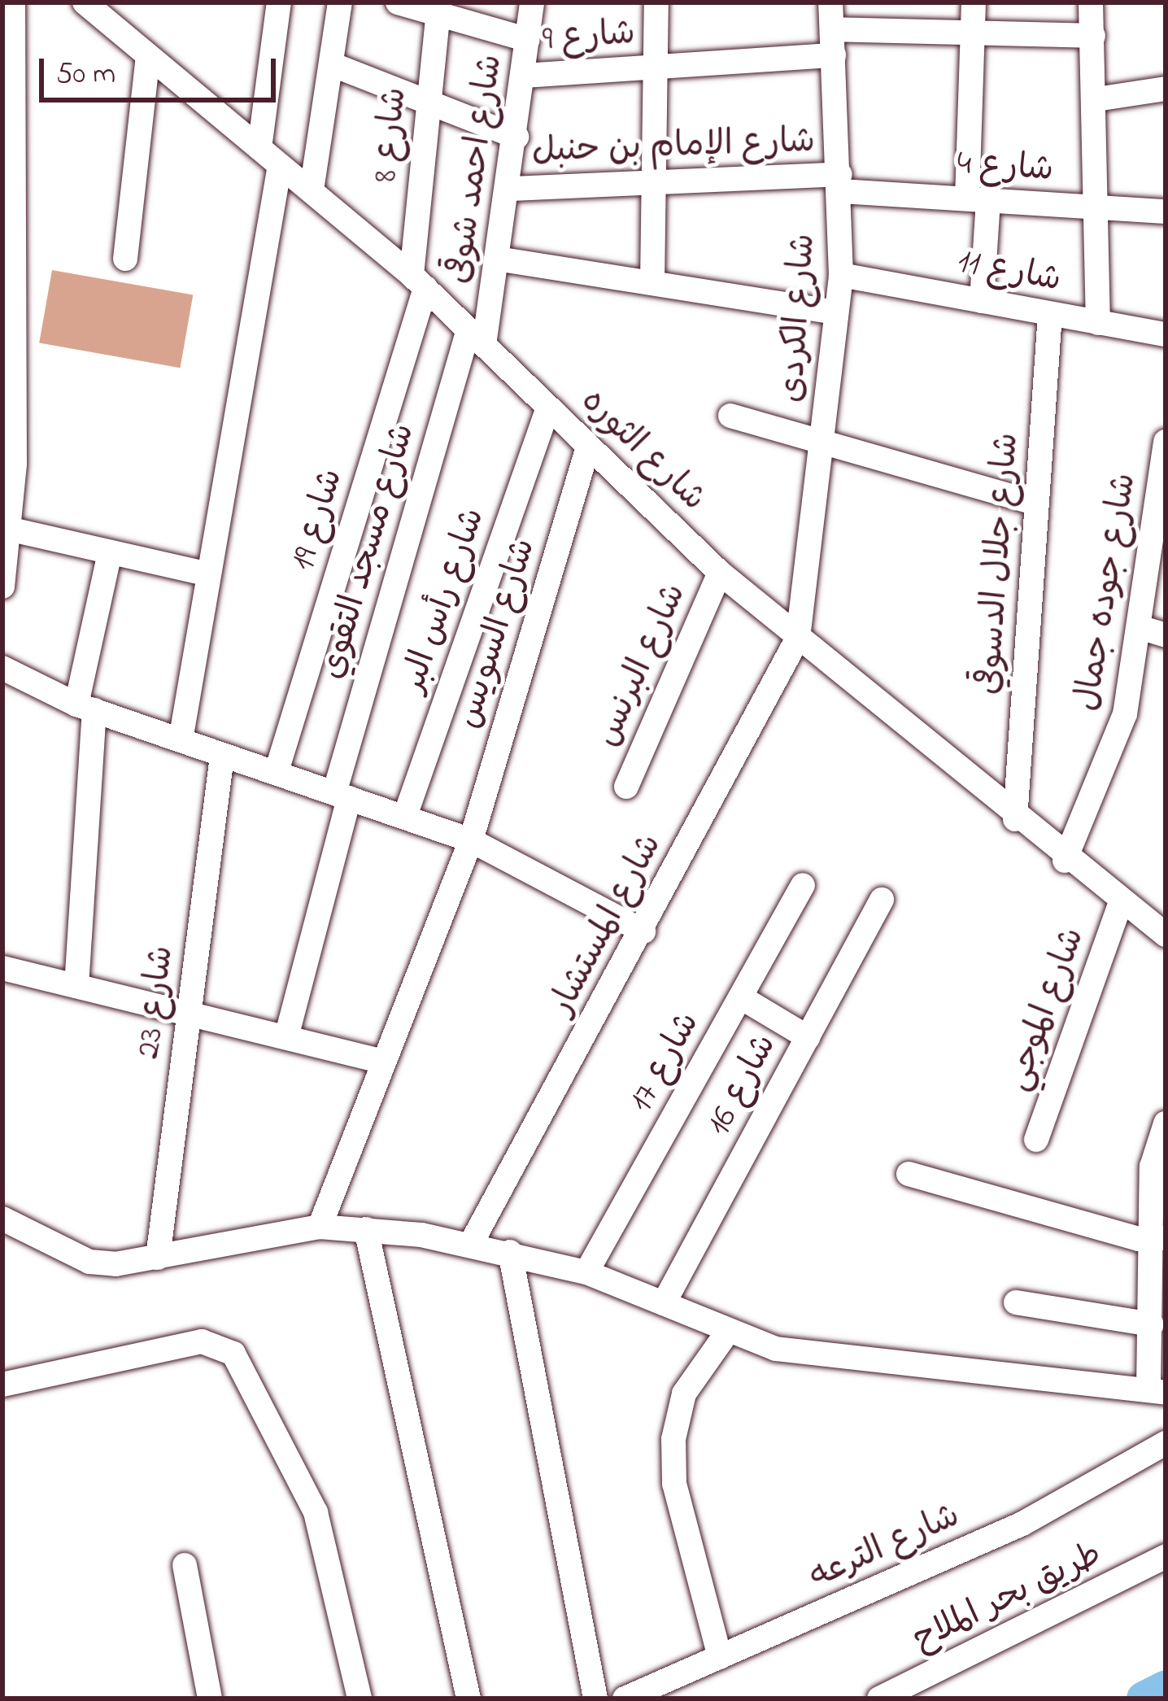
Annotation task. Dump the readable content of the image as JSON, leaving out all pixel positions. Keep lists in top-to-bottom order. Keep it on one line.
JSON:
{"streets":{"street":["شارع 9","شارع 8","شارع الإمام بن حنبل","شارع 4","شارع احمد شوقى","شارع 11","شارع الكردى","شارع الثوره","شارع 19","شارع مسجد التقوي","شارع جلال الدسوقي","شارع جوده جمال","شارع رأس البر","شارع السويس","شارع البرنس","شارع المستشار","شارع 23","شارع الموجي","شارع 17","شارع 16","شارع الترعه","طريق بحر الملاح"]},"crossings":[["شارع 9","شارع احمد شوقى"],["شارع 9","شارع الكردى"],["شارع 8","شارع الثوره"],["شارع 8","شارع 19"],["شارع الإمام بن حنبل","شارع 4"],["شارع الإمام بن حنبل","شارع احمد شوقى"],["شارع الإمام بن حنبل","شارع الكردى"],["شارع 4","شارع الكردى"],["شارع احمد شوقى","شارع الثوره"],["شارع احمد شوقى","شارع مسجد التقوي"],["شارع 11","شارع الكردى"],["شارع 11","شارع جلال الدسوقي"],["شارع الكردى","شارع الثوره"],["شارع الكردى","شارع المستشار"],["شارع الثوره","شارع 19"],["شارع الثوره","شارع مسجد التقوي"],["شارع الثوره","شارع جلال الدسوقي"],["شارع الثوره","شارع جوده جمال"],["شارع الثوره","شارع رأس البر"],["شارع الثوره","شارع السويس"],["شارع الثوره","شارع البرنس"],["شارع الثوره","شارع المستشار"],["شارع الثوره","شارع الموجي"]],"scale_bar":"50 m"}
